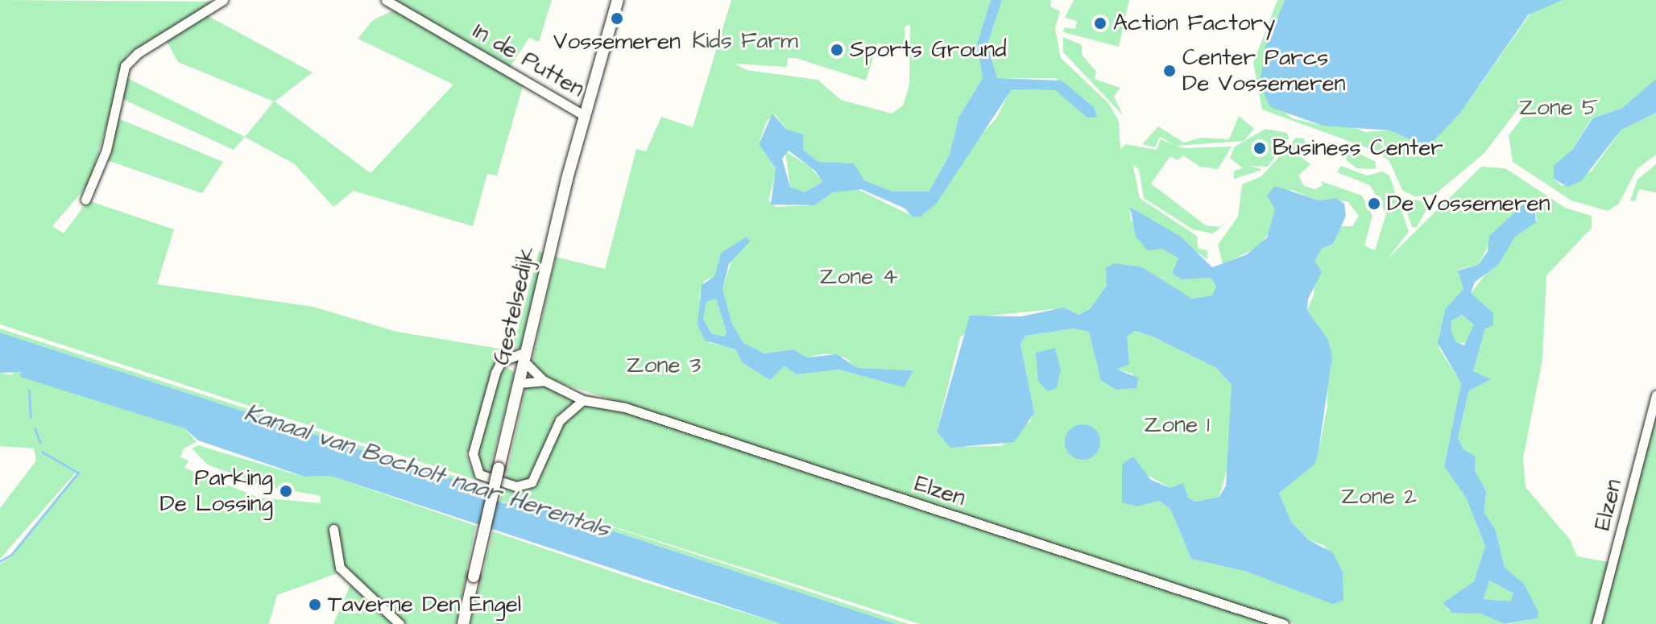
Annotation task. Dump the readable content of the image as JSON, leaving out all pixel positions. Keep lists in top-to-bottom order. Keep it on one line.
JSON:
{"streets":{"main road":["Gestelsedijk"],"street":["In de Putten","Elzen"]},"crossings":[["In de Putten","Gestelsedijk"],["Gestelsedijk","Elzen"]],"water":["Kanaal van Bocholt naar Herentals"],"parks":["Kids Farm","Zone 5","Zone 4","Zone 3","Zone 1","Zone 2"],"places":["Vossemeren","Action Factory","Sports Ground","Center Parcs De Vossemeren","Business Center","De Vossemeren","Parking De Lossing","Taverne Den Engel"]}
